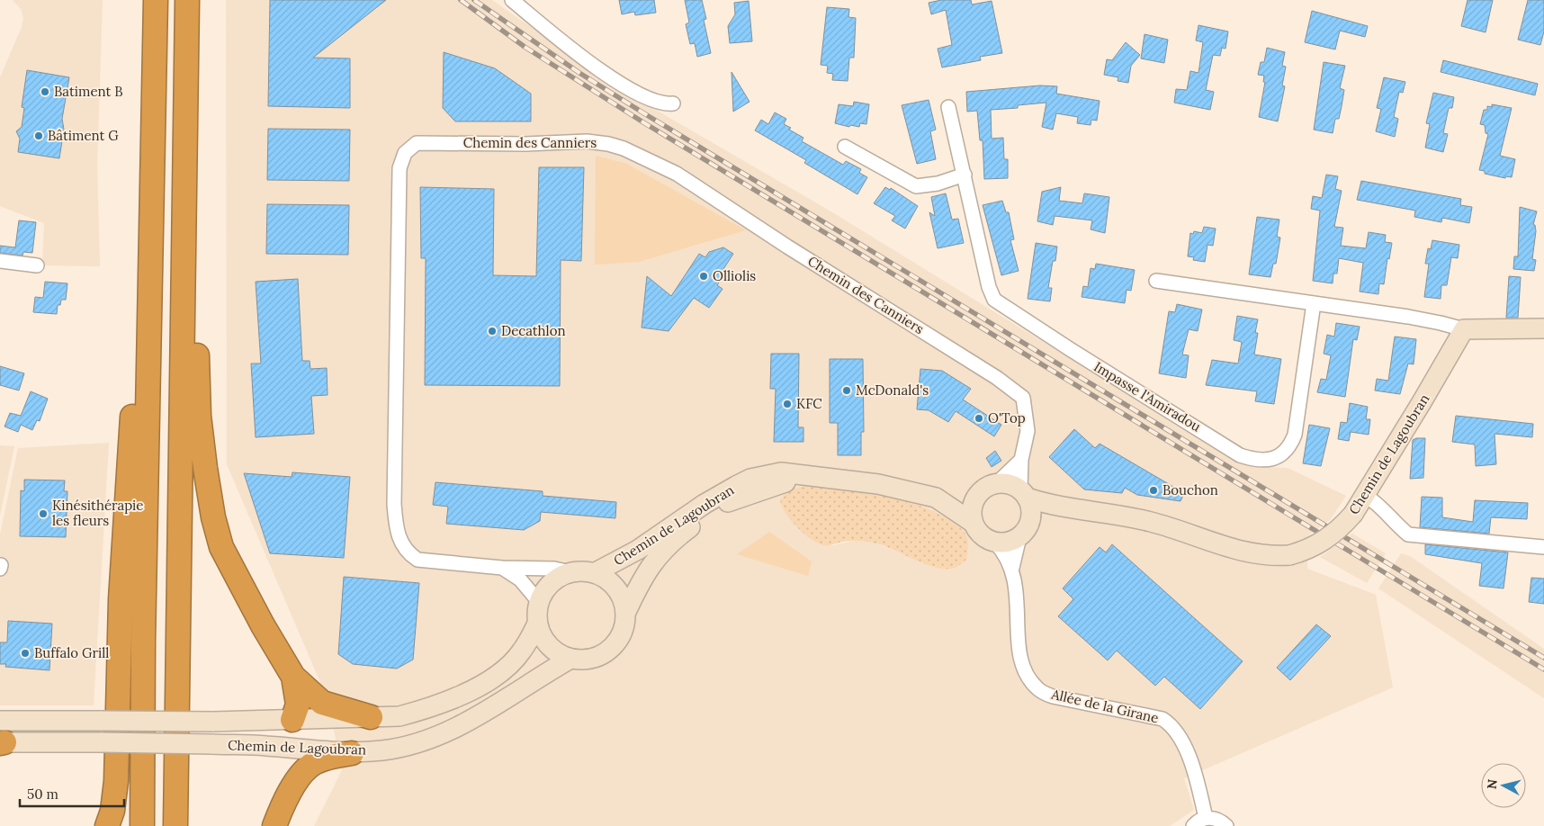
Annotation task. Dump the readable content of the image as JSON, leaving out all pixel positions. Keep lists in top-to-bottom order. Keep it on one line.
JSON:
{"streets":{"main road":["Chemin de Lagoubran"],"street":["Chemin des Canniers","Impasse l'Amiradou","Allée de la Girane"]},"crossings":[["Chemin des Canniers","Chemin de Lagoubran"],["Chemin des Canniers","Allée de la Girane"],["Chemin de Lagoubran","Allée de la Girane"]],"places":["Batiment B","Bâtiment G","Olliolis","Decathlon","McDonald's","KFC","O'Top","Bouchon","Kinésithérapie les fleurs","Buffalo Grill"],"scale_bar":"50 m","north":"left"}
